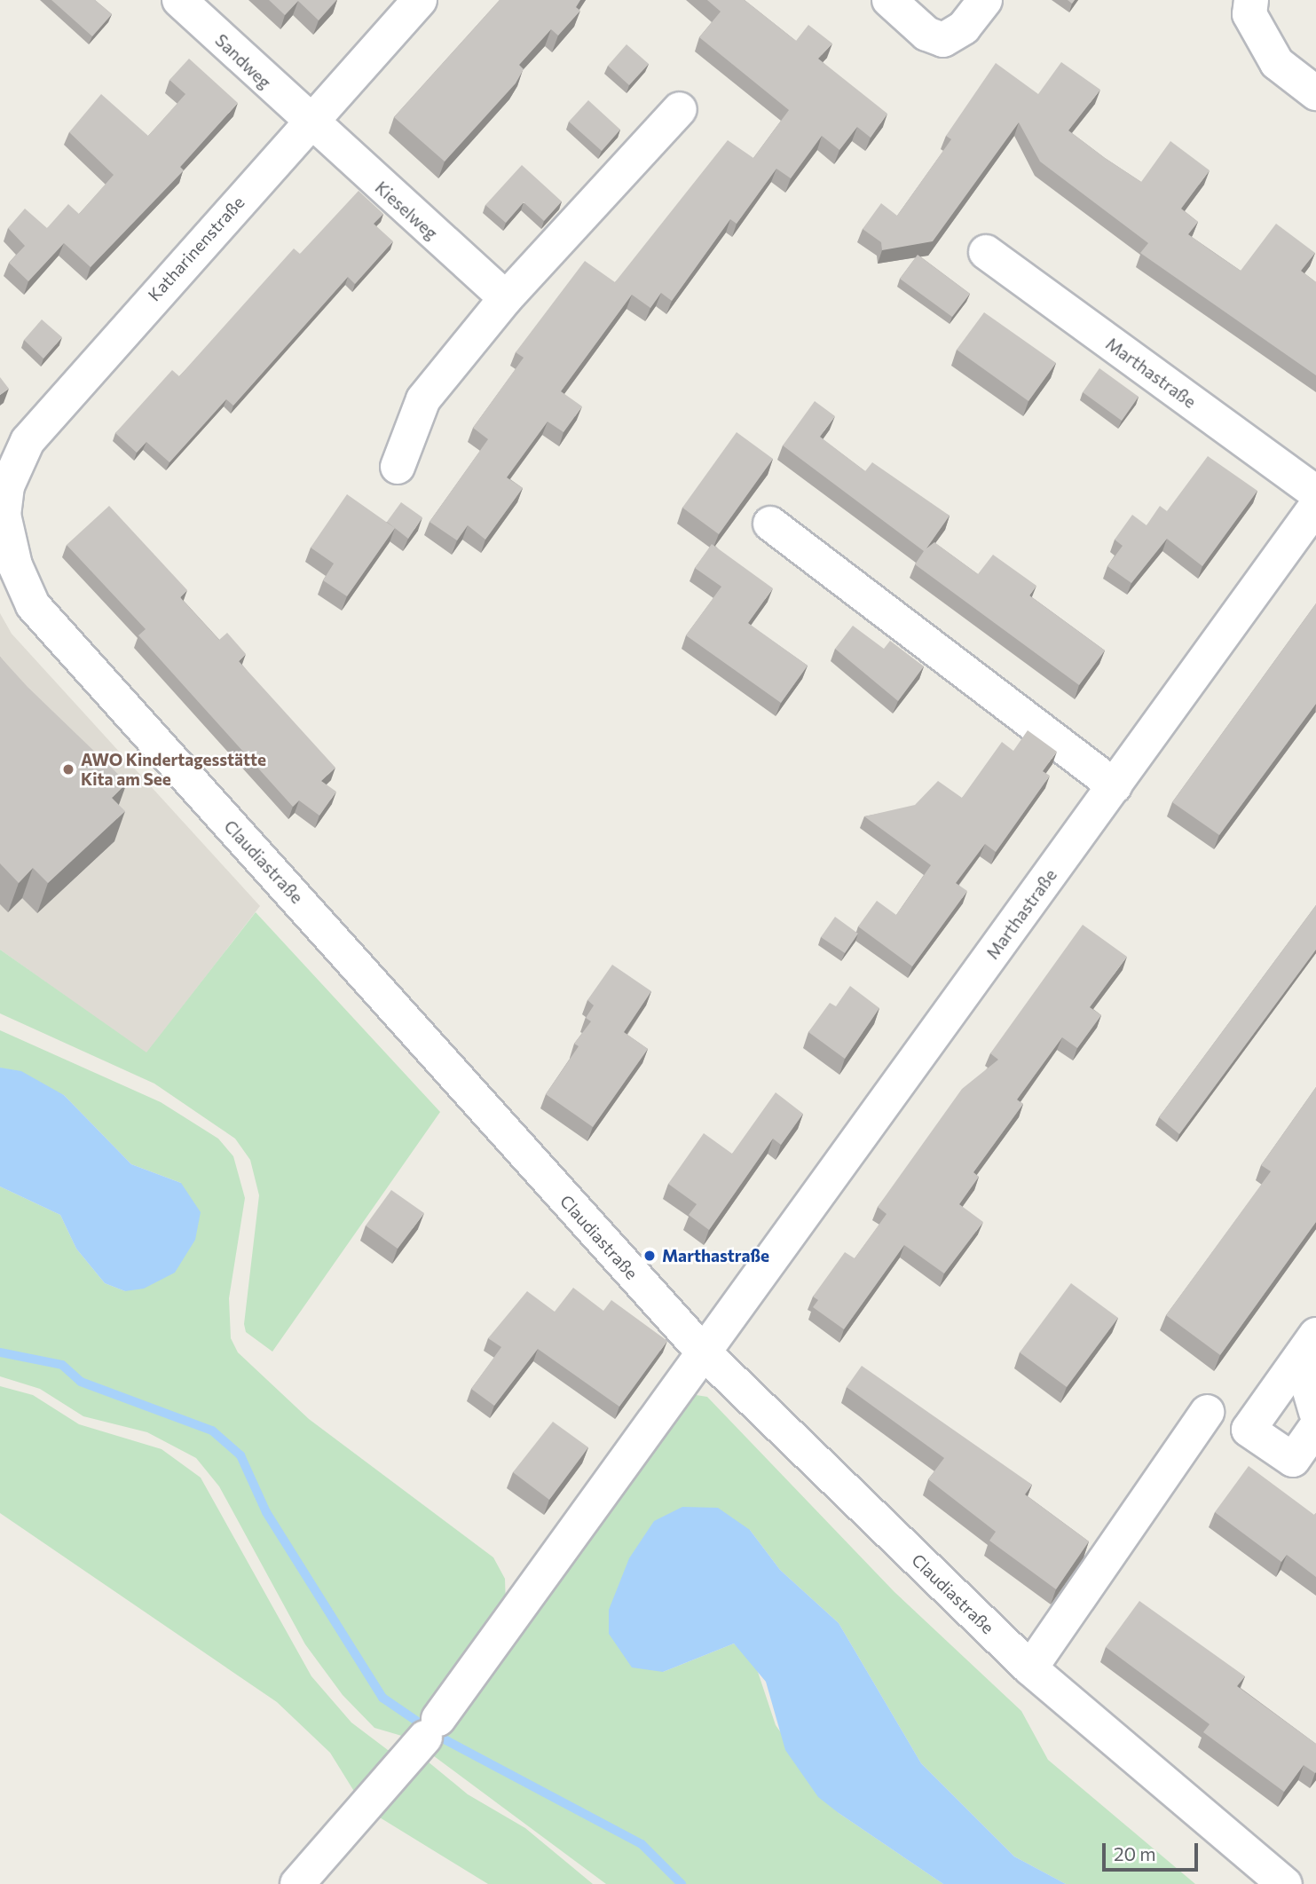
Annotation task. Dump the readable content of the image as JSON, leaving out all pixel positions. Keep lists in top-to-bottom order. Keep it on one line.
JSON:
{"streets":{"street":["Sandweg","Kieselweg","Katharinenstraße","Marthastraße","Claudiastraße"]},"crossings":[["Sandweg","Kieselweg"],["Sandweg","Katharinenstraße"],["Kieselweg","Katharinenstraße"],["Katharinenstraße","Claudiastraße"],["Marthastraße","Claudiastraße"]],"places":["AWO Kindertagesstätte Kita am See","Marthastraße"],"scale_bar":"20 m"}
